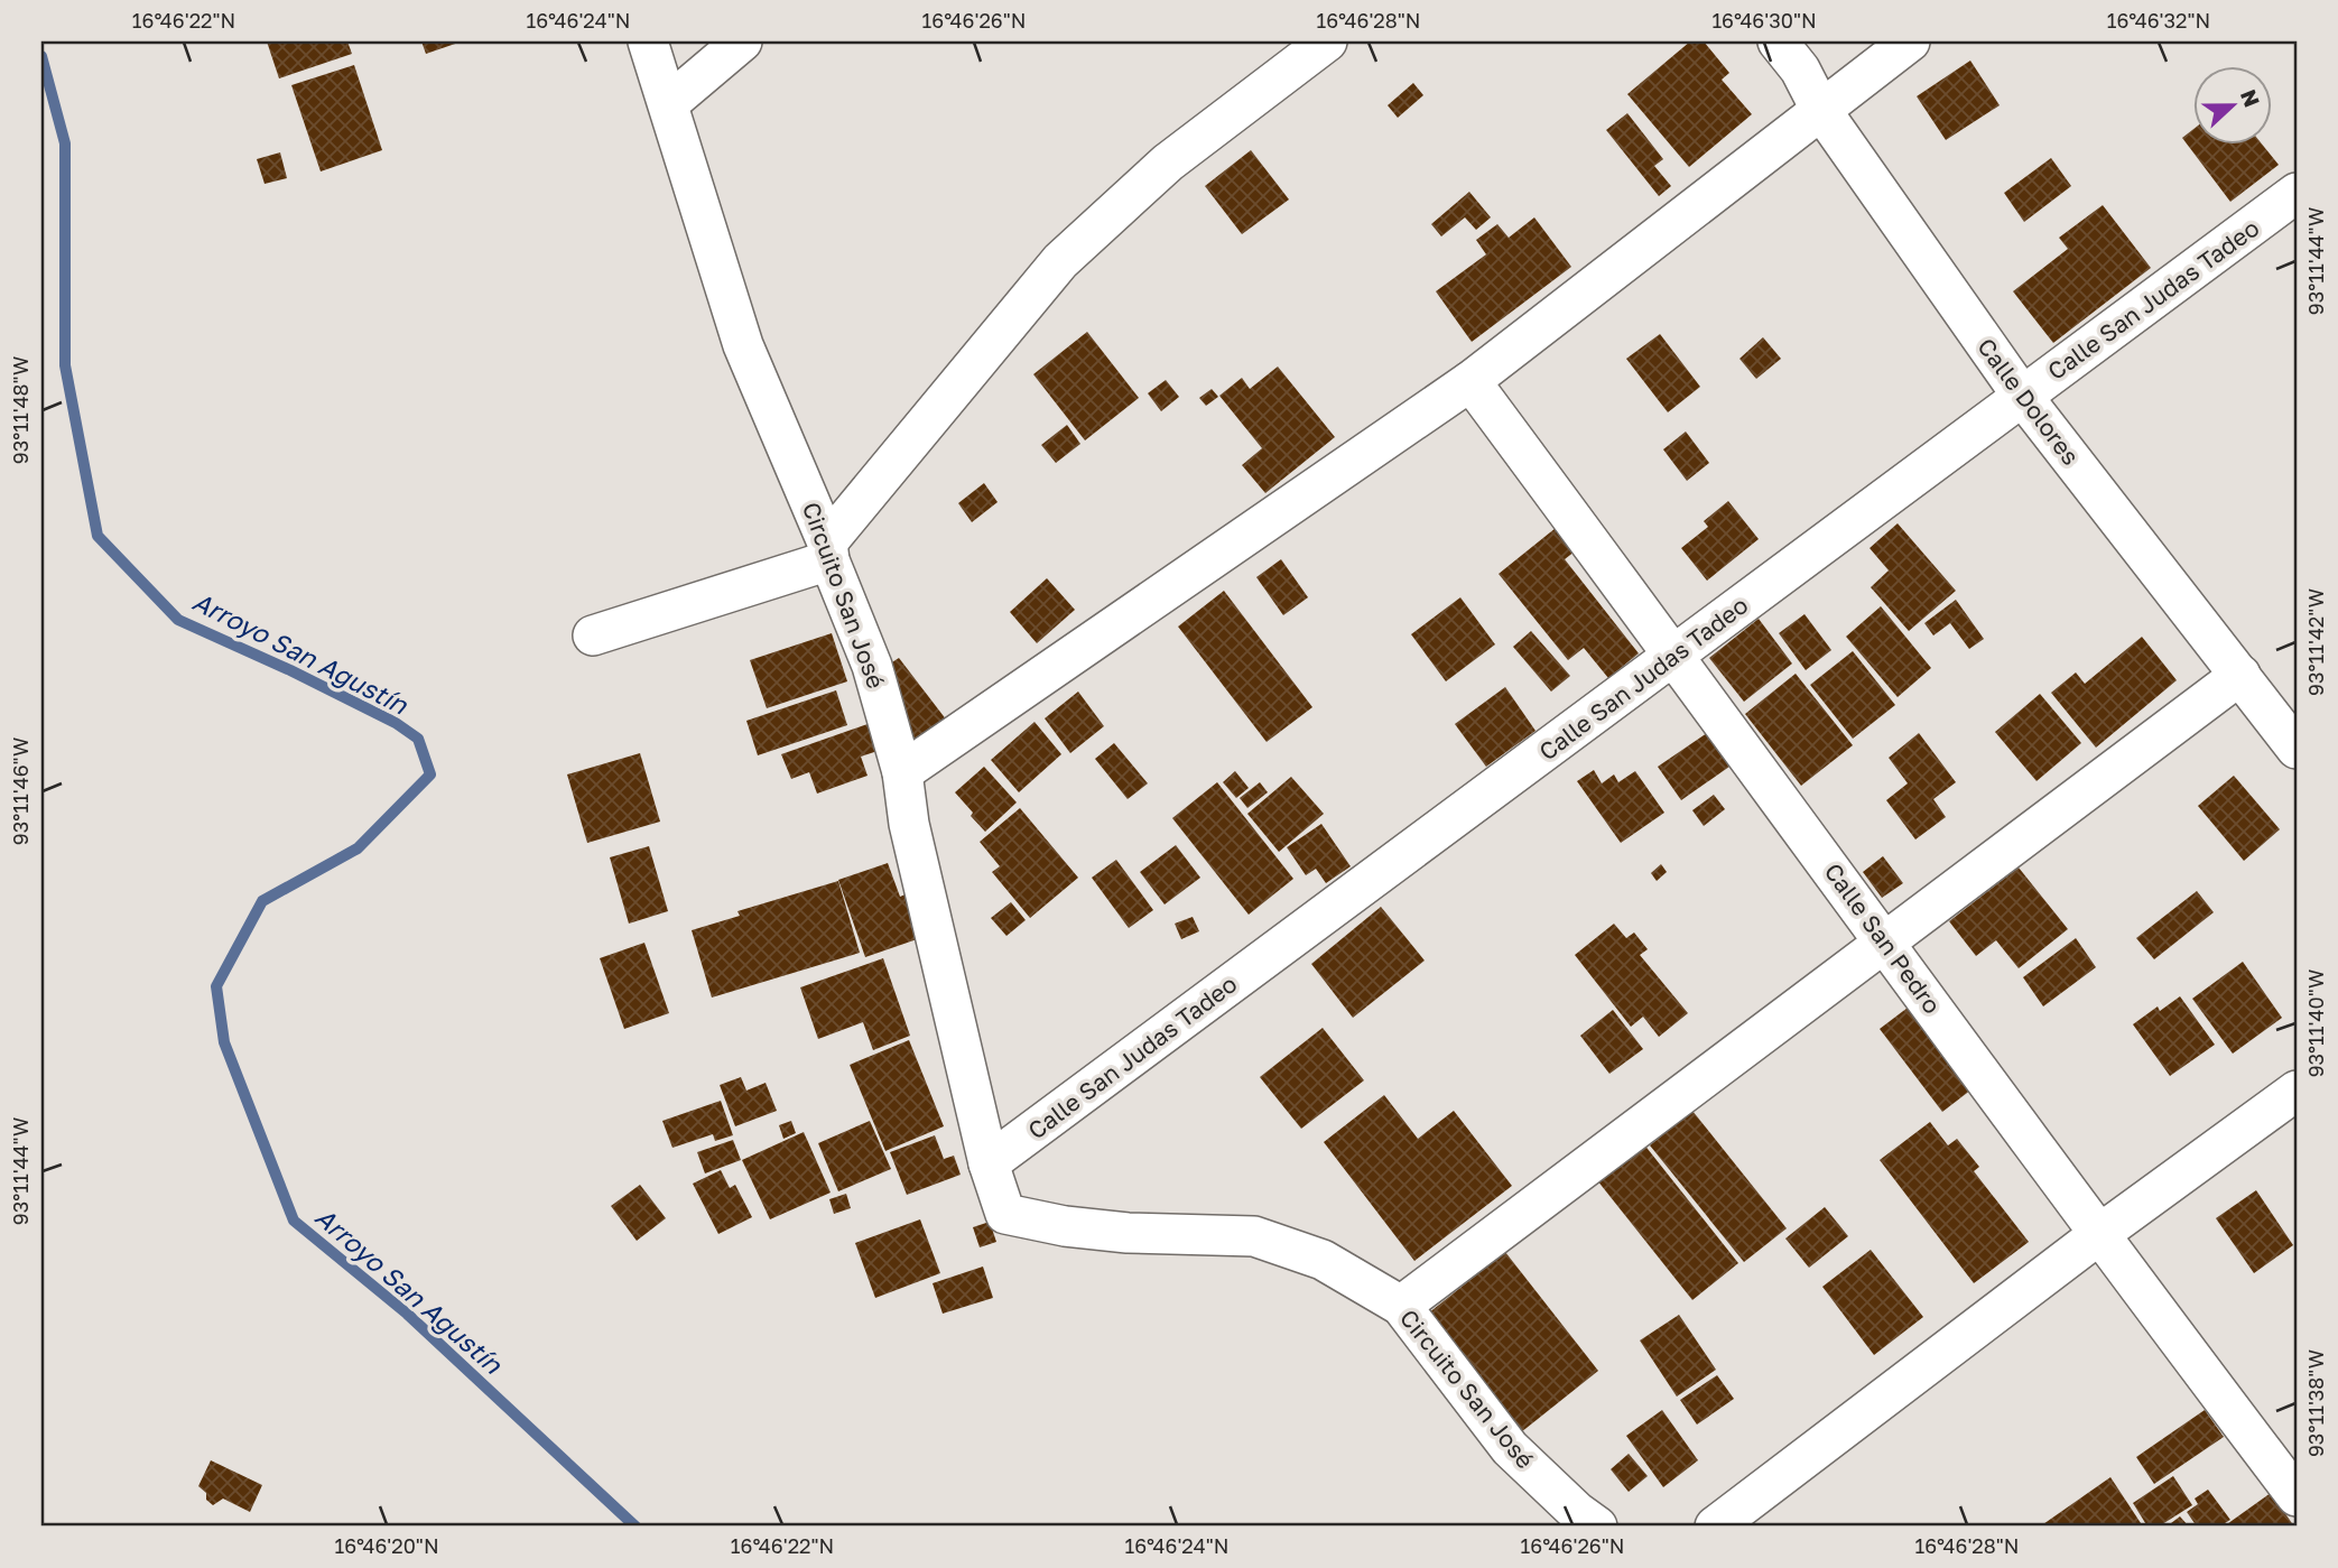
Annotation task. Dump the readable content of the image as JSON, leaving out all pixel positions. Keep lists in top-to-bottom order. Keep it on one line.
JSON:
{"streets":{"street":["Calle San Judas Tadeo","Calle Dolores","Circuito San José","Calle San Pedro"]},"crossings":[["Calle San Judas Tadeo","Calle Dolores"],["Calle San Judas Tadeo","Circuito San José"],["Calle San Judas Tadeo","Calle San Pedro"]],"water":["Arroyo San Agustín"],"north":"right","coordinates":["16°46'22\"N","16°46'24\"N","16°46'26\"N","16°46'28\"N","16°46'30\"N","16°46'32\"N","93°11'44\"W","93°11'48\"W","93°11'42\"W","93°11'46\"W","93°11'40\"W","93°11'38\"W","16°46'20\"N"]}
